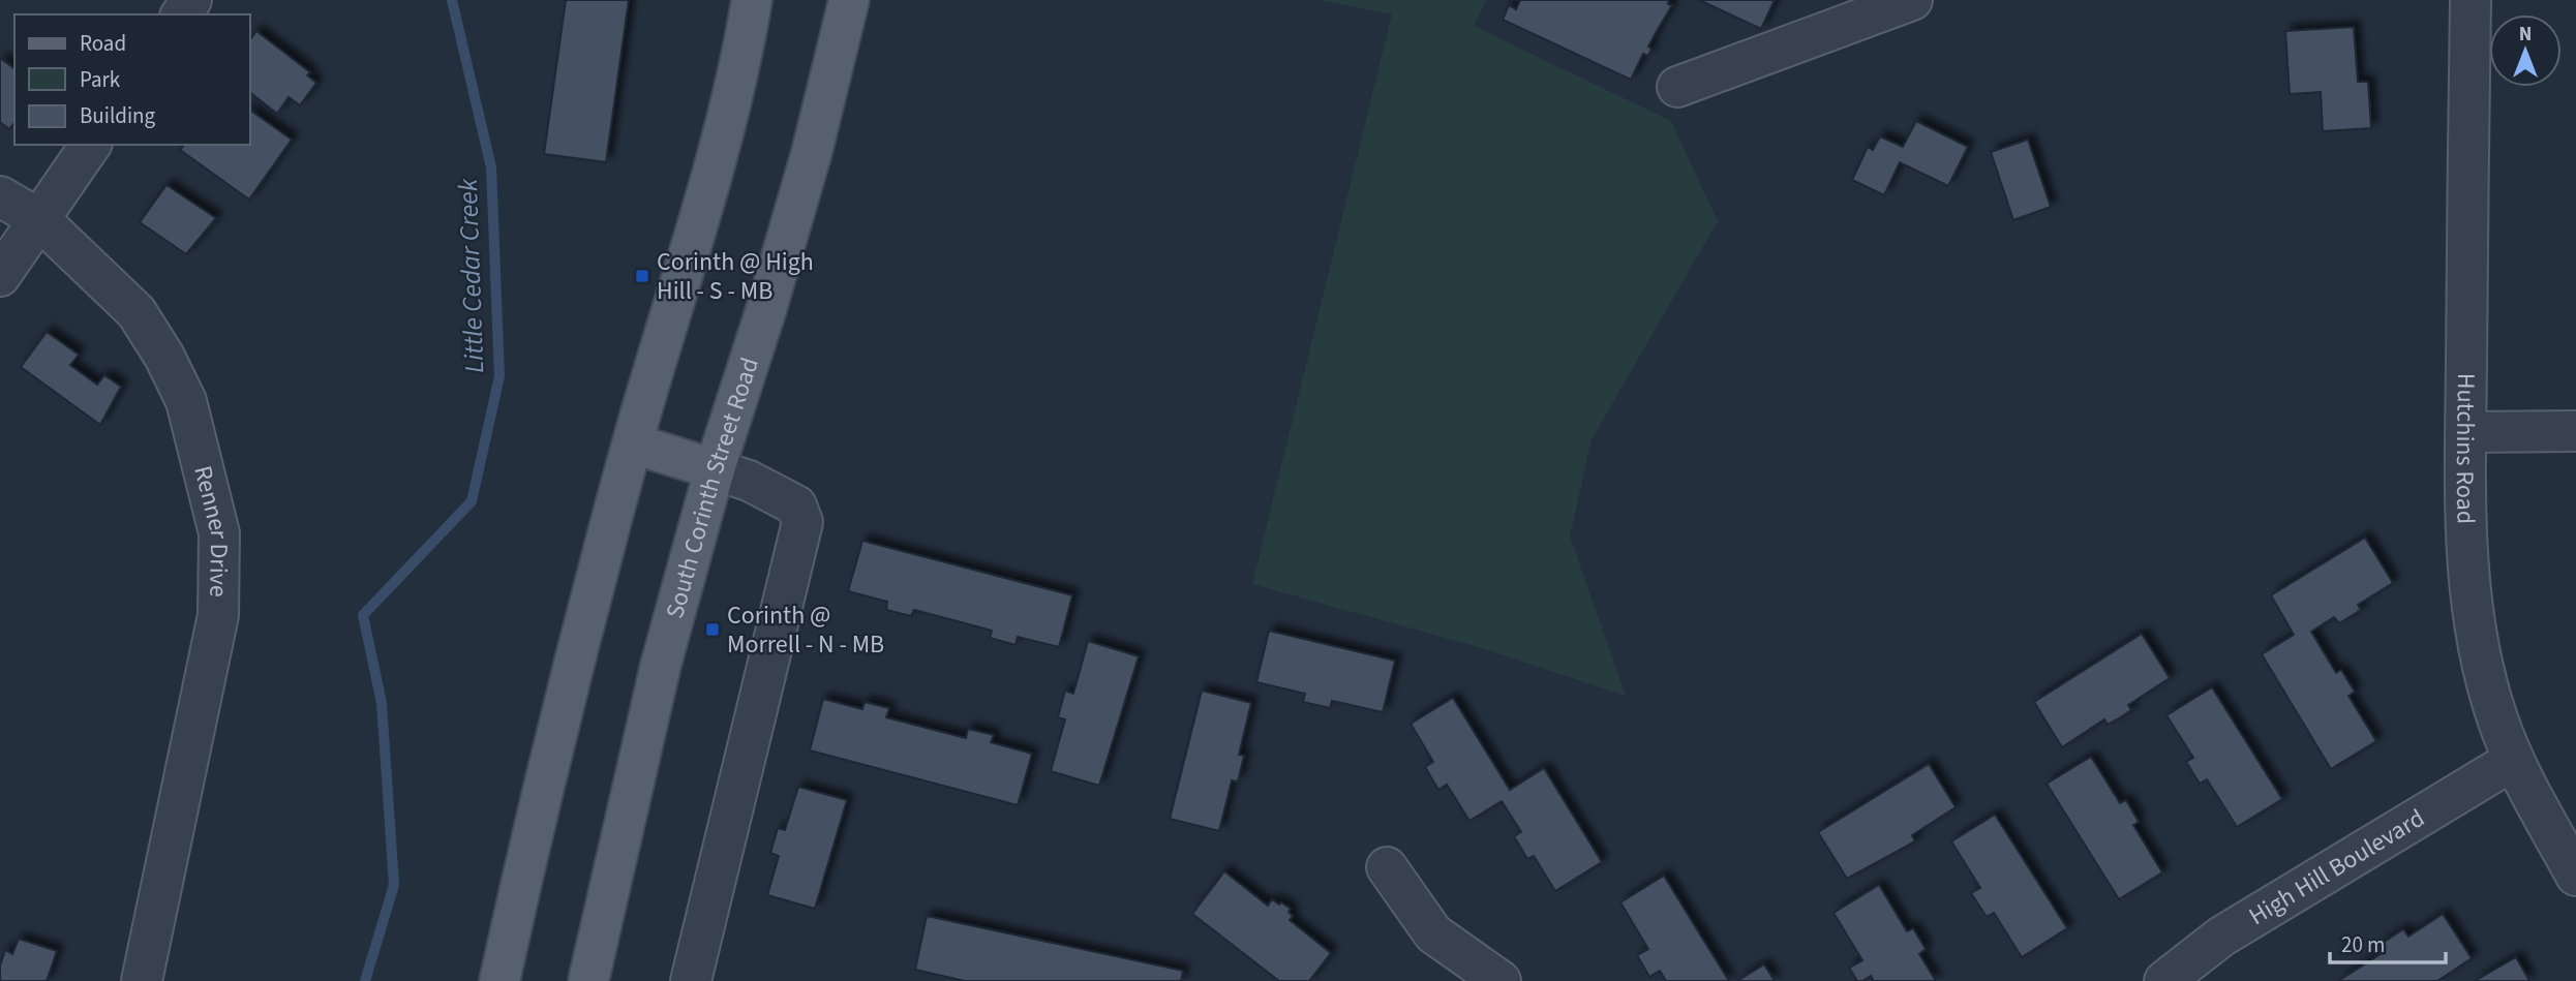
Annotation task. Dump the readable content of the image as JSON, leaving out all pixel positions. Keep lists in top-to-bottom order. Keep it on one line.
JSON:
{"streets":{"main road":["South Corinth Street Road"],"street":["Hutchins Road","Renner Drive","High Hill Boulevard"]},"crossings":[["Hutchins Road","High Hill Boulevard"]],"water":["Little Cedar Creek"],"places":{"transit":["Corinth @ High Hill - S - MB","Corinth @ Morrell - N - MB"]},"legend":["Road","Park","Building"],"scale_bar":"20 m","north":"top"}
